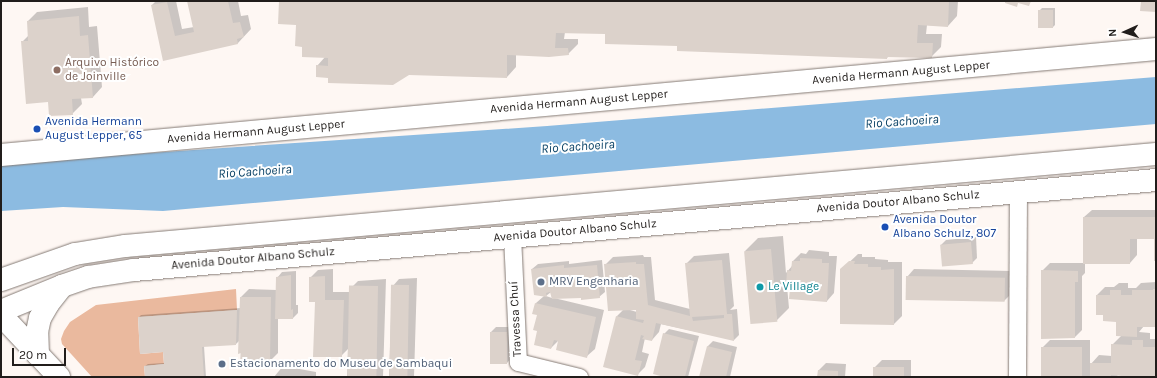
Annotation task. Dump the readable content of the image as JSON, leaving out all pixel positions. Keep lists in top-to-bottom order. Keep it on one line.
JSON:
{"streets":{"main road":["Avenida Hermann August Lepper","Avenida Doutor Albano Schulz"],"street":["Travessa Chuí"]},"crossings":[["Avenida Doutor Albano Schulz","Travessa Chuí"]],"water":["Rio Cachoeira"],"places":["Arquivo Histórico de Joinville","Avenida Hermann August Lepper, 65","Avenida Doutor Albano Schulz, 807","MRV Engenharia","Le Village","Estacionamento do Museu de Sambaqui"],"scale_bar":"20 m","north":"left"}
